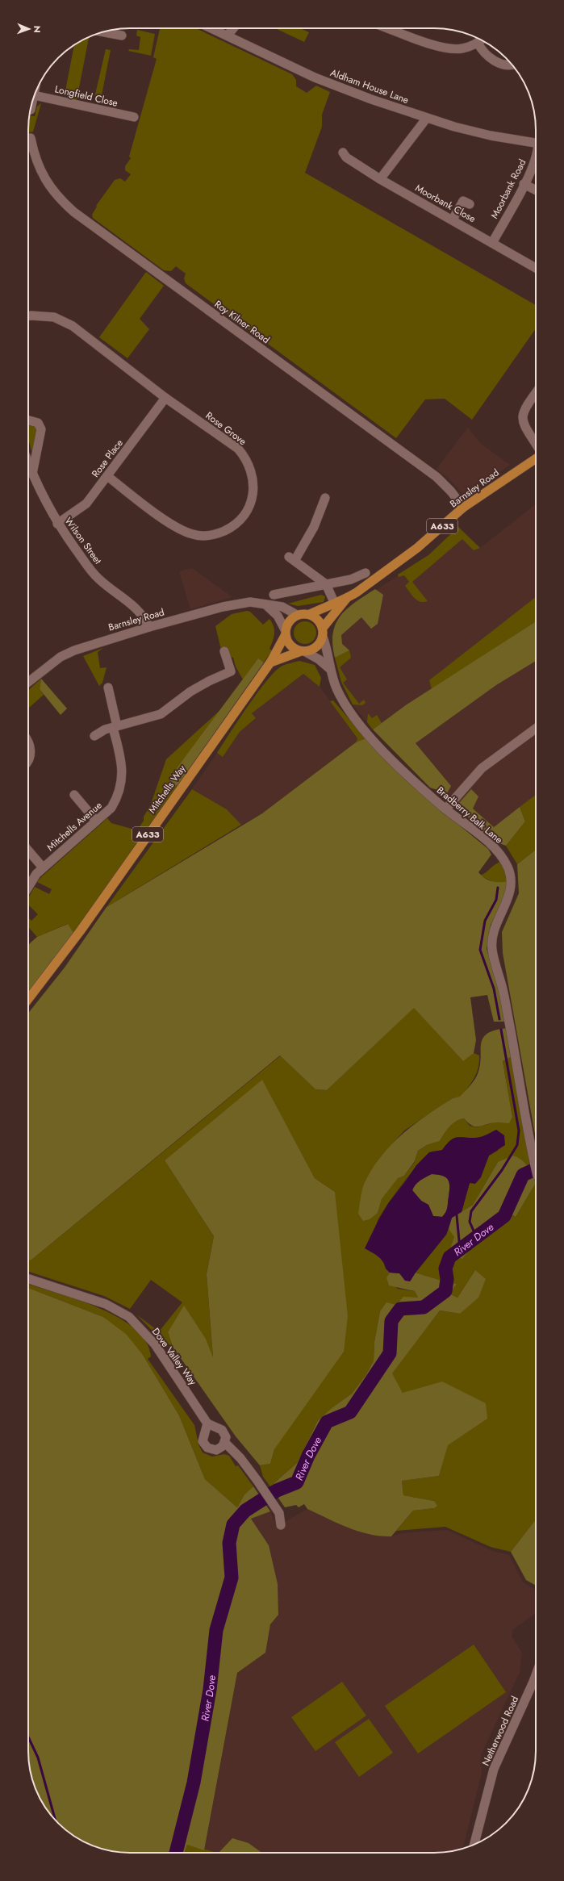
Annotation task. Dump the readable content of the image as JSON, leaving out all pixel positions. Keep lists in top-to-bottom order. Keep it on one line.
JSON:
{"streets":{"main road":["Barnsley Road","A633","Mitchells Way"],"street":["Aldham House Lane","Longfield Close","Moorbank Road","Moorbank Close","Roy Kilner Road","Rose Grove","Rose Place","Wilson Street","Bradberry Balk Lane","Mitchells Avenue","Dove Valley Way","Netherwood Road"]},"crossings":[["Moorbank Road","Moorbank Close"],["Roy Kilner Road","Barnsley Road"],["Rose Grove","Rose Place"],["Rose Place","Wilson Street"],["Barnsley Road","Wilson Street"],["Barnsley Road","Mitchells Way"],["Barnsley Road","Bradberry Balk Lane"],["Mitchells Way","Bradberry Balk Lane"]],"water":["River Dove"],"north":"right"}
